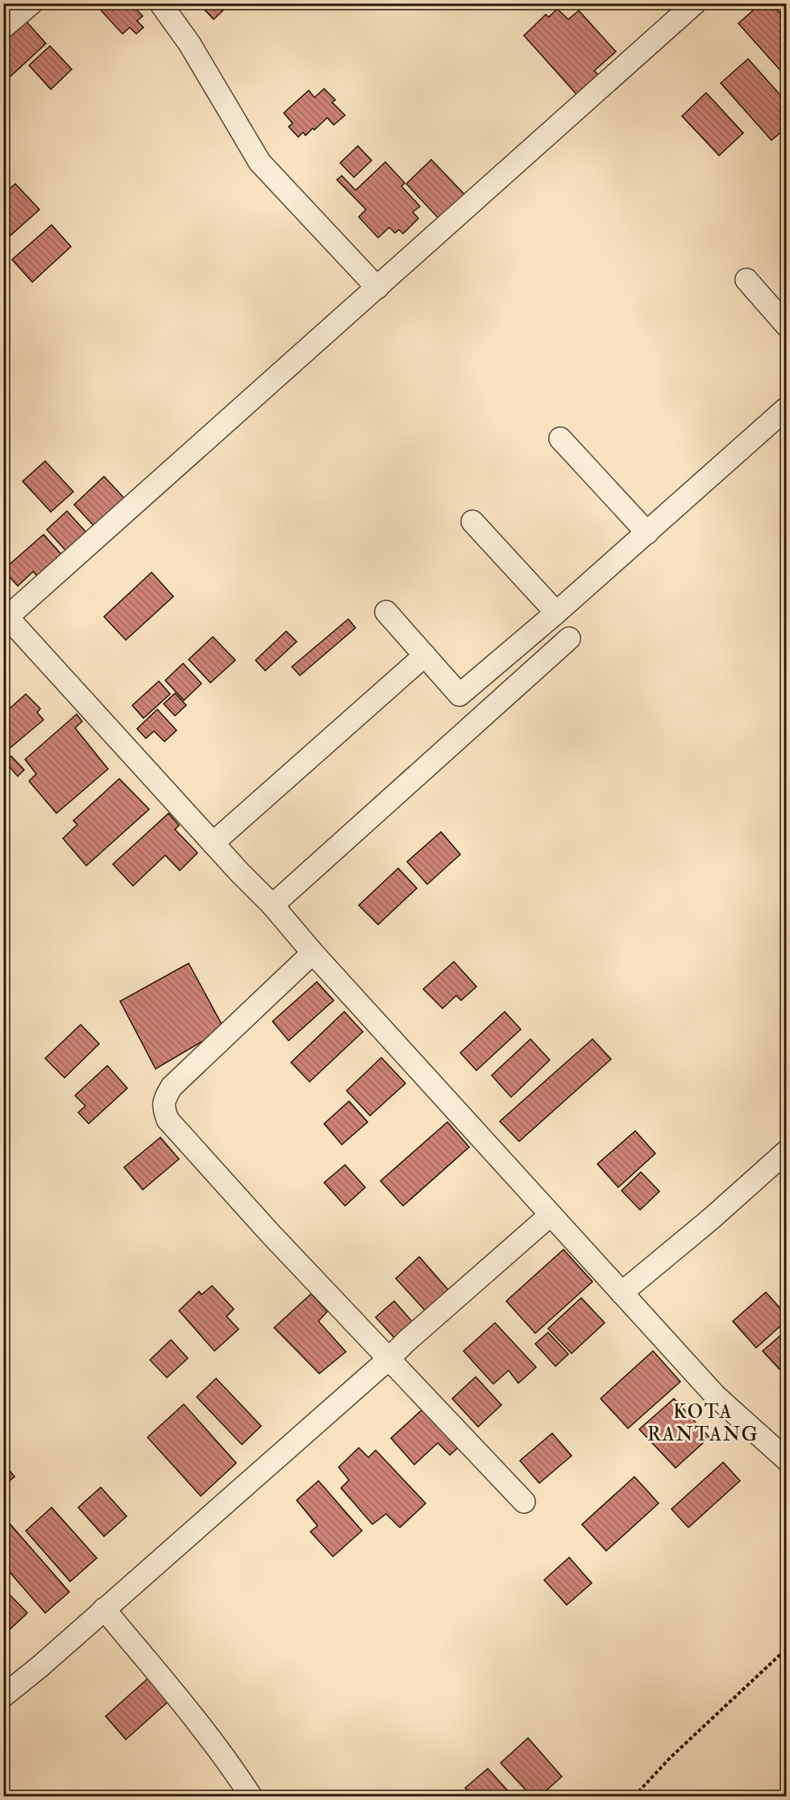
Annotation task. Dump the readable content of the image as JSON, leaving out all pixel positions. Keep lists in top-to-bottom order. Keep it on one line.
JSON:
{"districts":["KOTA RANTANG"]}
